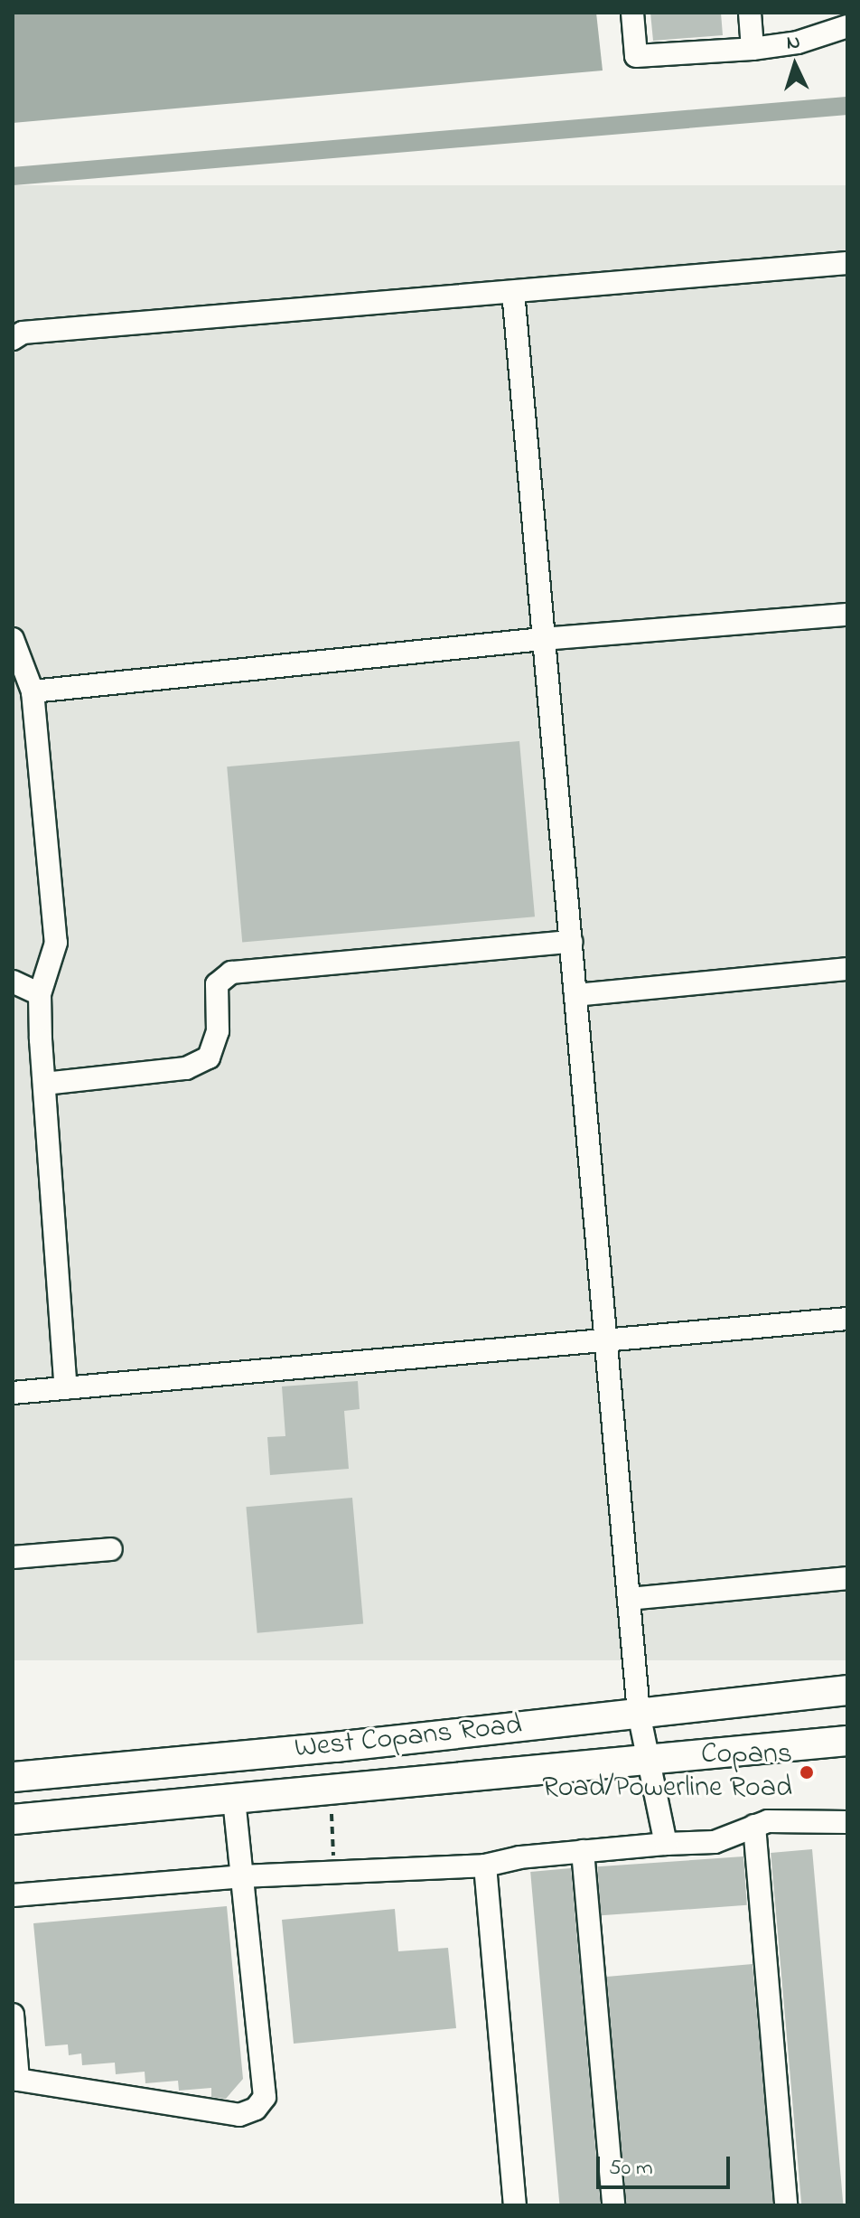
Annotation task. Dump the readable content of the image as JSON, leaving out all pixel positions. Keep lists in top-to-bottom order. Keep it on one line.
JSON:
{"streets":{"main road":["West Copans Road"]},"places":["Copans Road/Powerline Road"],"scale_bar":"50 m","north":"top"}
